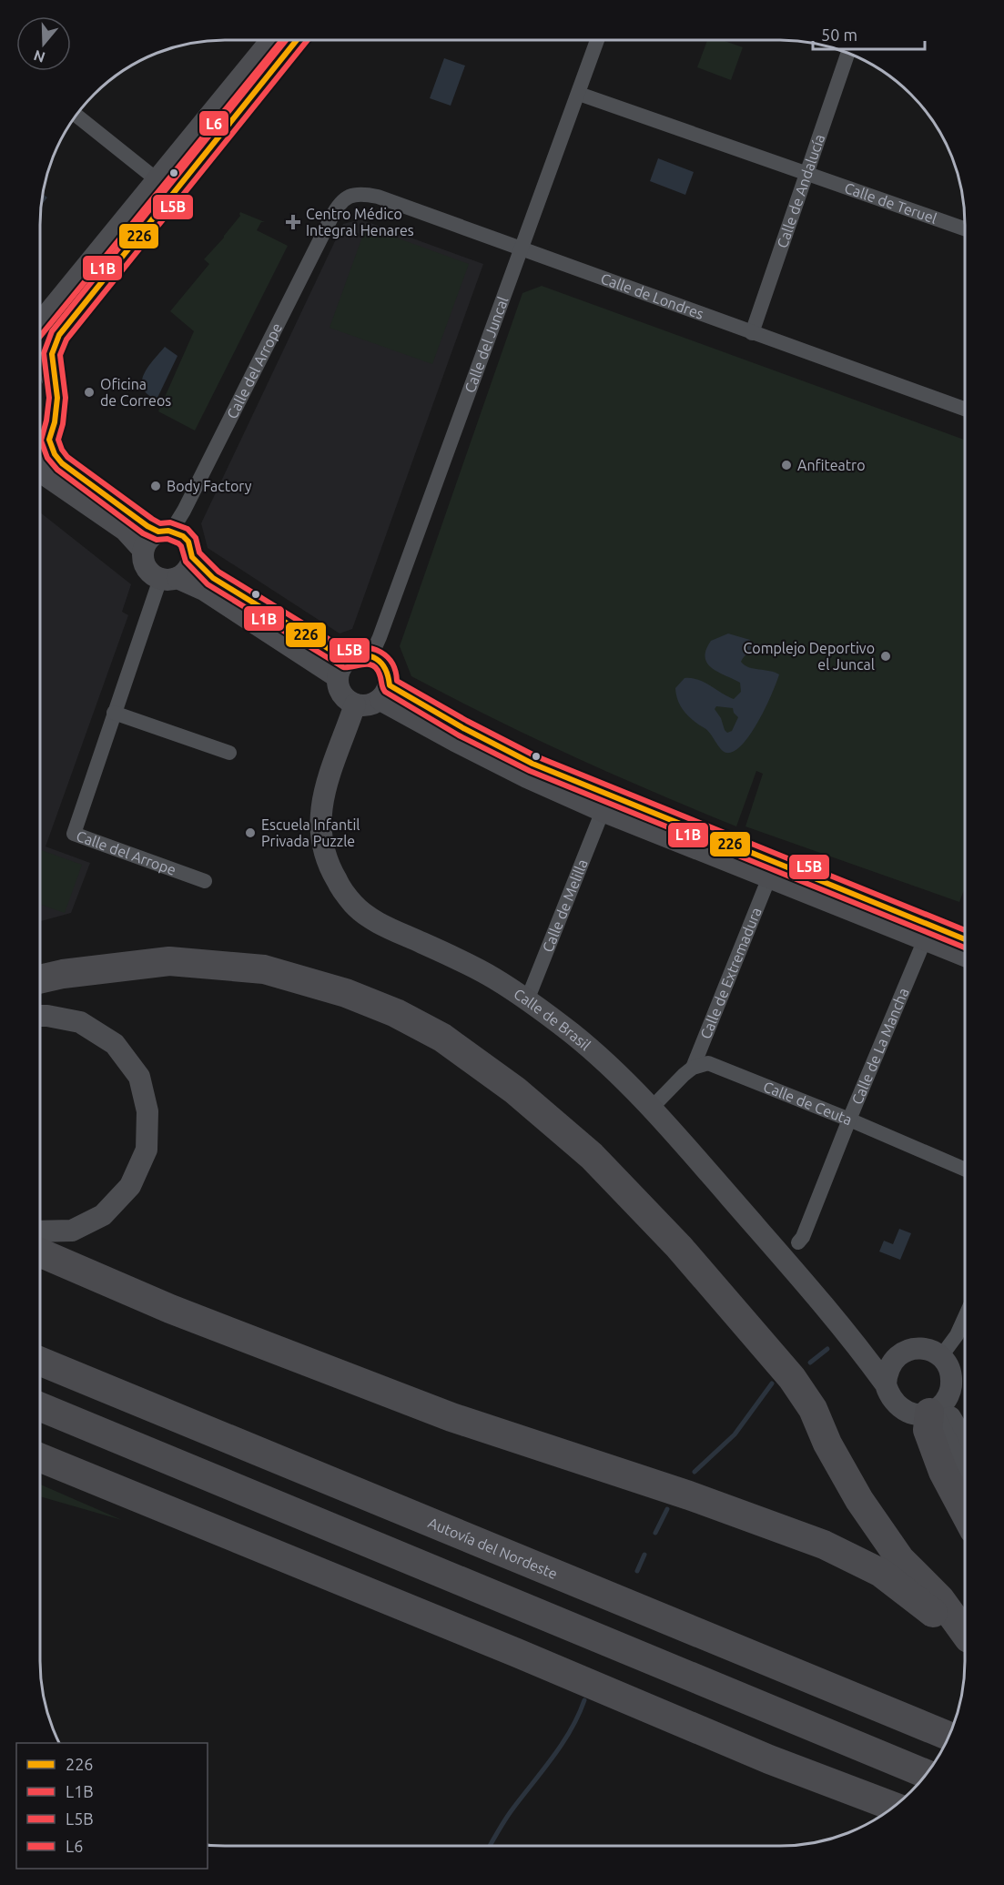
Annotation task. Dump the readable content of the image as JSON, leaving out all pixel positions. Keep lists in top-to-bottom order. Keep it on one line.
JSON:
{"streets":{"highway":["Autovía del Nordeste"],"street":["Calle de Andalucía","Calle de Teruel","Calle de Londres","Calle del Juncal","Calle del Arrope","Calle de Melilla","Calle de Extremadura","Calle de Brasil","Calle de La Mancha","Calle de Ceuta"]},"crossings":[["Calle de Andalucía","Calle de Teruel"],["Calle de Andalucía","Calle de Londres"],["Calle de Teruel","Calle del Juncal"],["Calle de Londres","Calle del Juncal"],["Calle de Londres","Calle del Arrope"],["Calle del Juncal","Calle de Brasil"],["Calle de Melilla","Calle de Brasil"],["Calle de Extremadura","Calle de Ceuta"],["Calle de La Mancha","Calle de Ceuta"]],"places":{"health":["Centro Médico Integral Henares"],"other":["Oficina de Correos","Anfiteatro","Body Factory","Complejo Deportivo el Juncal","Escuela Infantil Privada Puzzle"]},"lines":["transit line 226","transit line L1B","transit line L5B","transit line L6"],"legend":["226","L1B","L5B","L6"],"scale_bar":"50 m","north":"bottom"}
